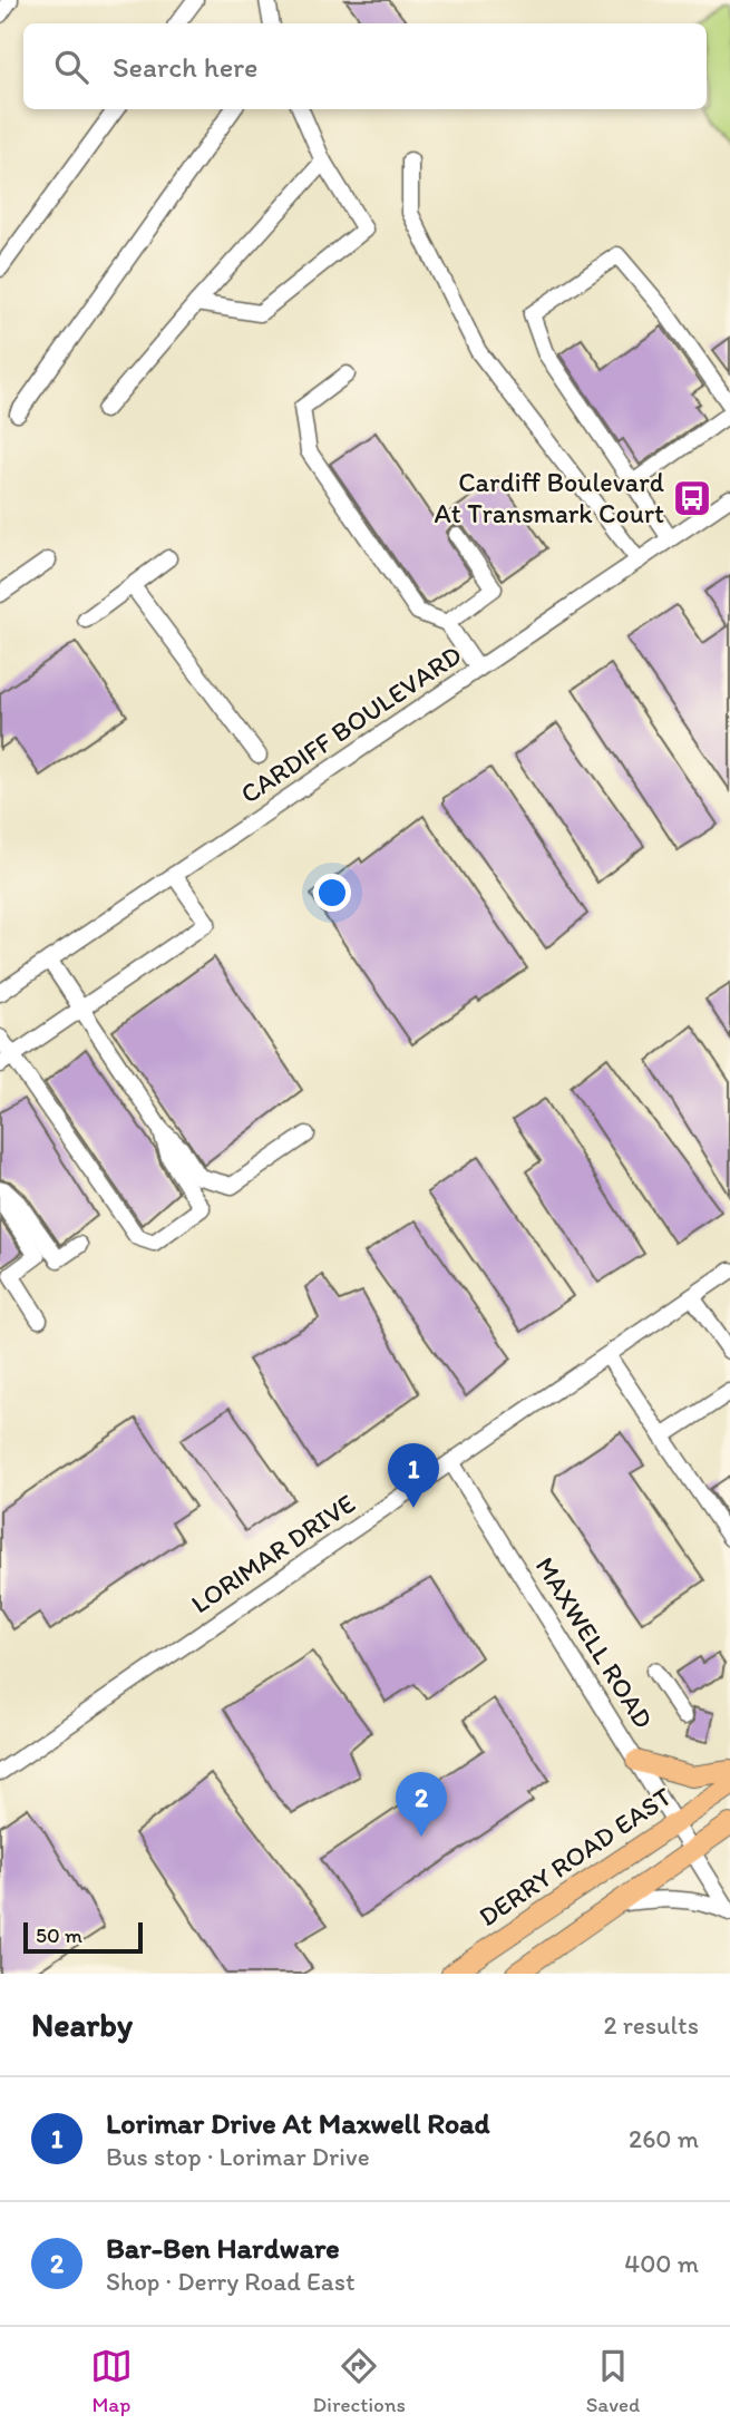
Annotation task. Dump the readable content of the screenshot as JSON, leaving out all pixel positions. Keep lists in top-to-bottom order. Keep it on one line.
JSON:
{"streets":{"main road":["DERRY ROAD EAST"],"street":["CARDIFF BOULEVARD","LORIMAR DRIVE","MAXWELL ROAD"]},"crossings":[["LORIMAR DRIVE","MAXWELL ROAD"],["MAXWELL ROAD","DERRY ROAD EAST"]],"places":{"bus stop":["Cardiff Boulevard At Transmark Court"]},"scale_bar":"50 m","page":{"search":"Search here","pins":["1","2"],"scale":"50 m","heading":["Nearby","2 results"],"list":[{"mark":"1","name":"Lorimar Drive At Maxwell Road","note":"Bus stop · Lorimar Drive","value":"260 m"},{"mark":"2","name":"Bar-Ben Hardware","note":"Shop · Derry Road East","value":"400 m"}],"nav":["Map","Directions","Saved"]}}
